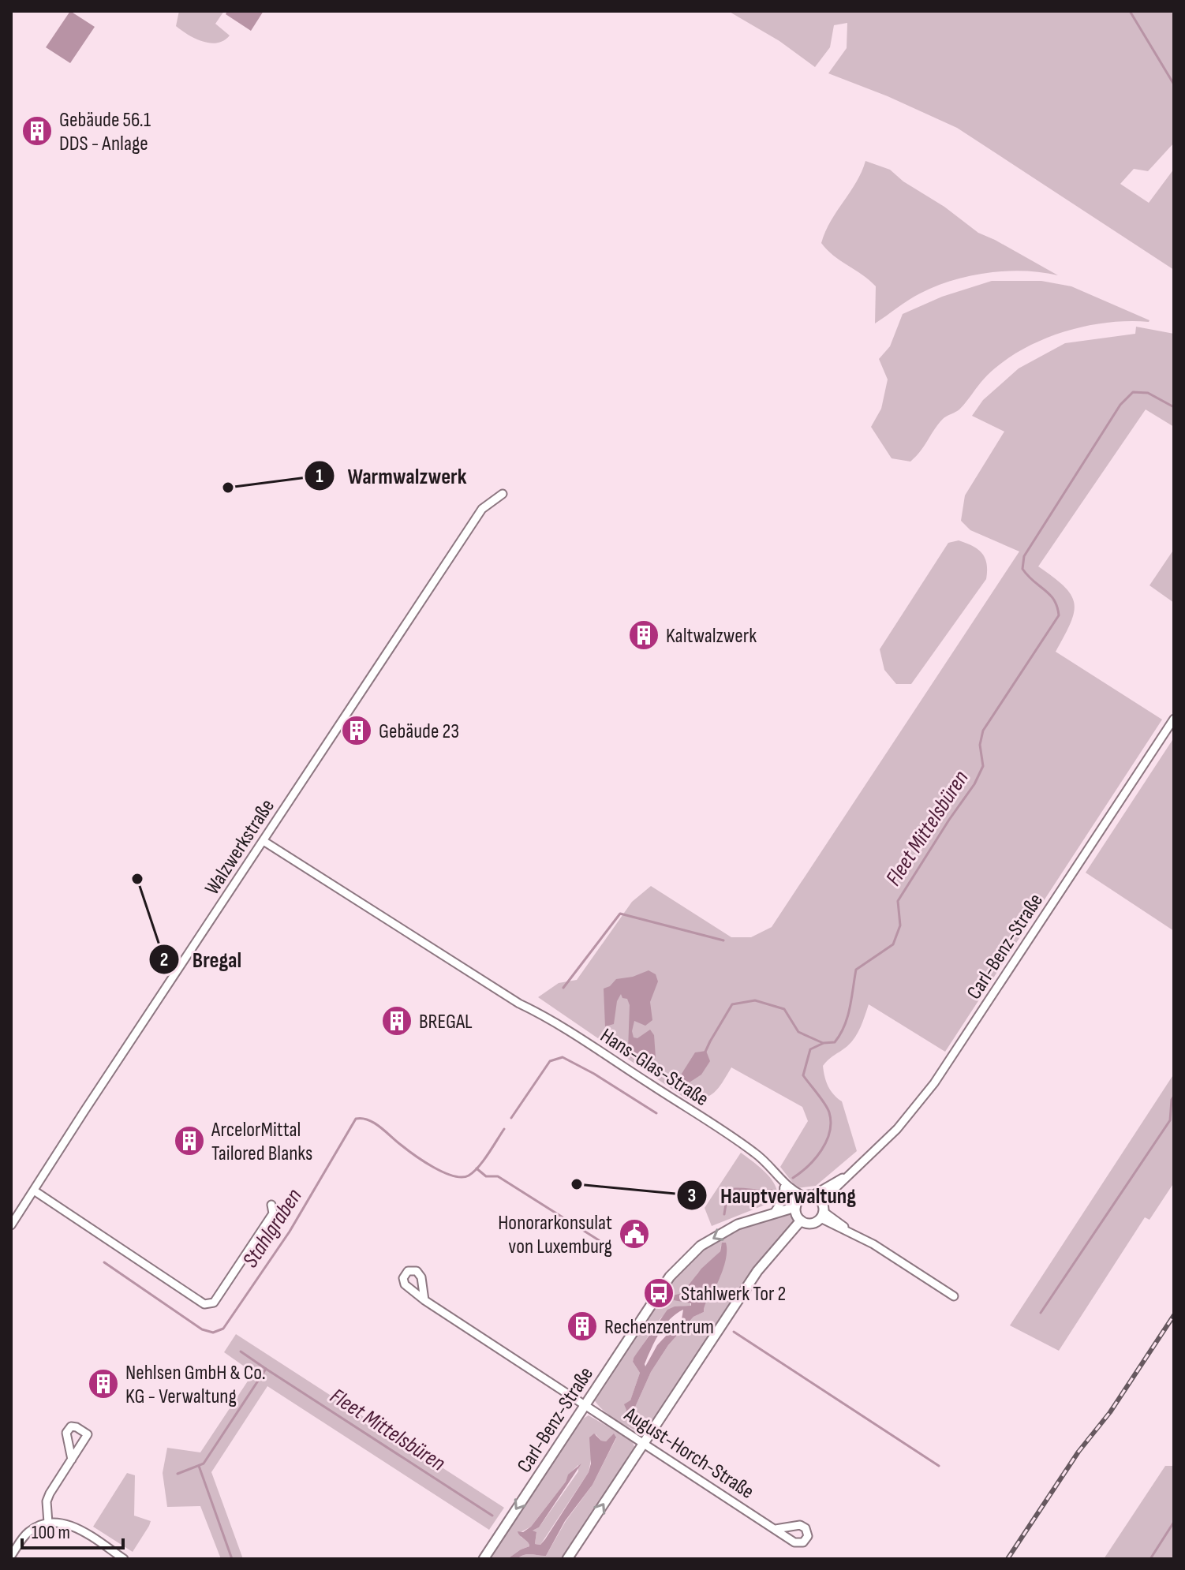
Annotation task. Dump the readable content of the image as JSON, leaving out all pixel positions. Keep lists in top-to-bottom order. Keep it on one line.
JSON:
{"streets":{"street":["Walzwerkstraße","Carl-Benz-Straße","Hans-Glas-Straße","August-Horch-Straße"]},"crossings":[["Walzwerkstraße","Hans-Glas-Straße"],["Carl-Benz-Straße","Hans-Glas-Straße"],["Carl-Benz-Straße","August-Horch-Straße"]],"water":["Fleet Mittelsbüren","Stahlgraben"],"places":{"building":["Gebäude 56.1 DDS - Anlage","Kaltwalzwerk","Gebäude 23","BREGAL","ArcelorMittal Tailored Blanks","Rechenzentrum","Nehlsen GmbH & Co. KG - Verwaltung"],"other":["Warmwalzwerk","Bregal","Hauptverwaltung"],"public building":["Honorarkonsulat von Luxemburg"],"bus stop":["Stahlwerk Tor 2"]},"scale_bar":"100 m"}
